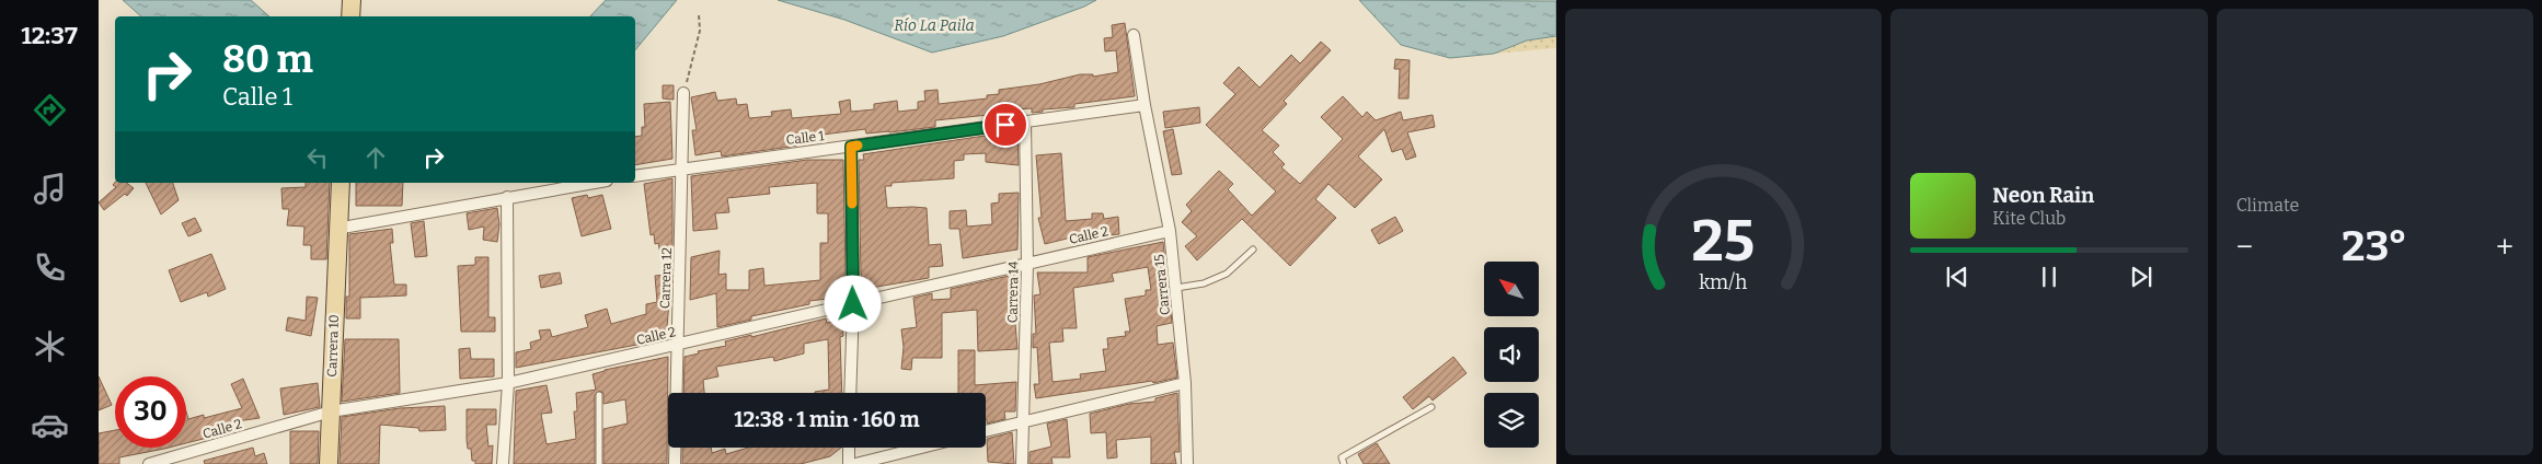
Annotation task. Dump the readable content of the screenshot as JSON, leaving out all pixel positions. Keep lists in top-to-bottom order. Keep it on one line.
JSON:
{"streets":{"main road":["Carrera 10"],"street":["Calle 1","Calle 2","Carrera 12","Carrera 15","Carrera 14"]},"crossings":[["Calle 1","Carrera 12"],["Calle 1","Carrera 15"],["Calle 1","Carrera 14"],["Calle 2","Carrera 12"],["Calle 2","Carrera 15"],["Calle 2","Carrera 14"],["Calle 2","Carrera 10"]],"water":["Río La Paila"],"north":"top left","page":{"tabs":"12:37","tile":"Climate","turn":["80 m","Calle 1"],"song":["Neon Rain","Kite Club"],"heat":["−","23°","+"],"limit":"30","trip":"12:38 · 1 min · 160 m","gauge":["25","km/h"]}}
